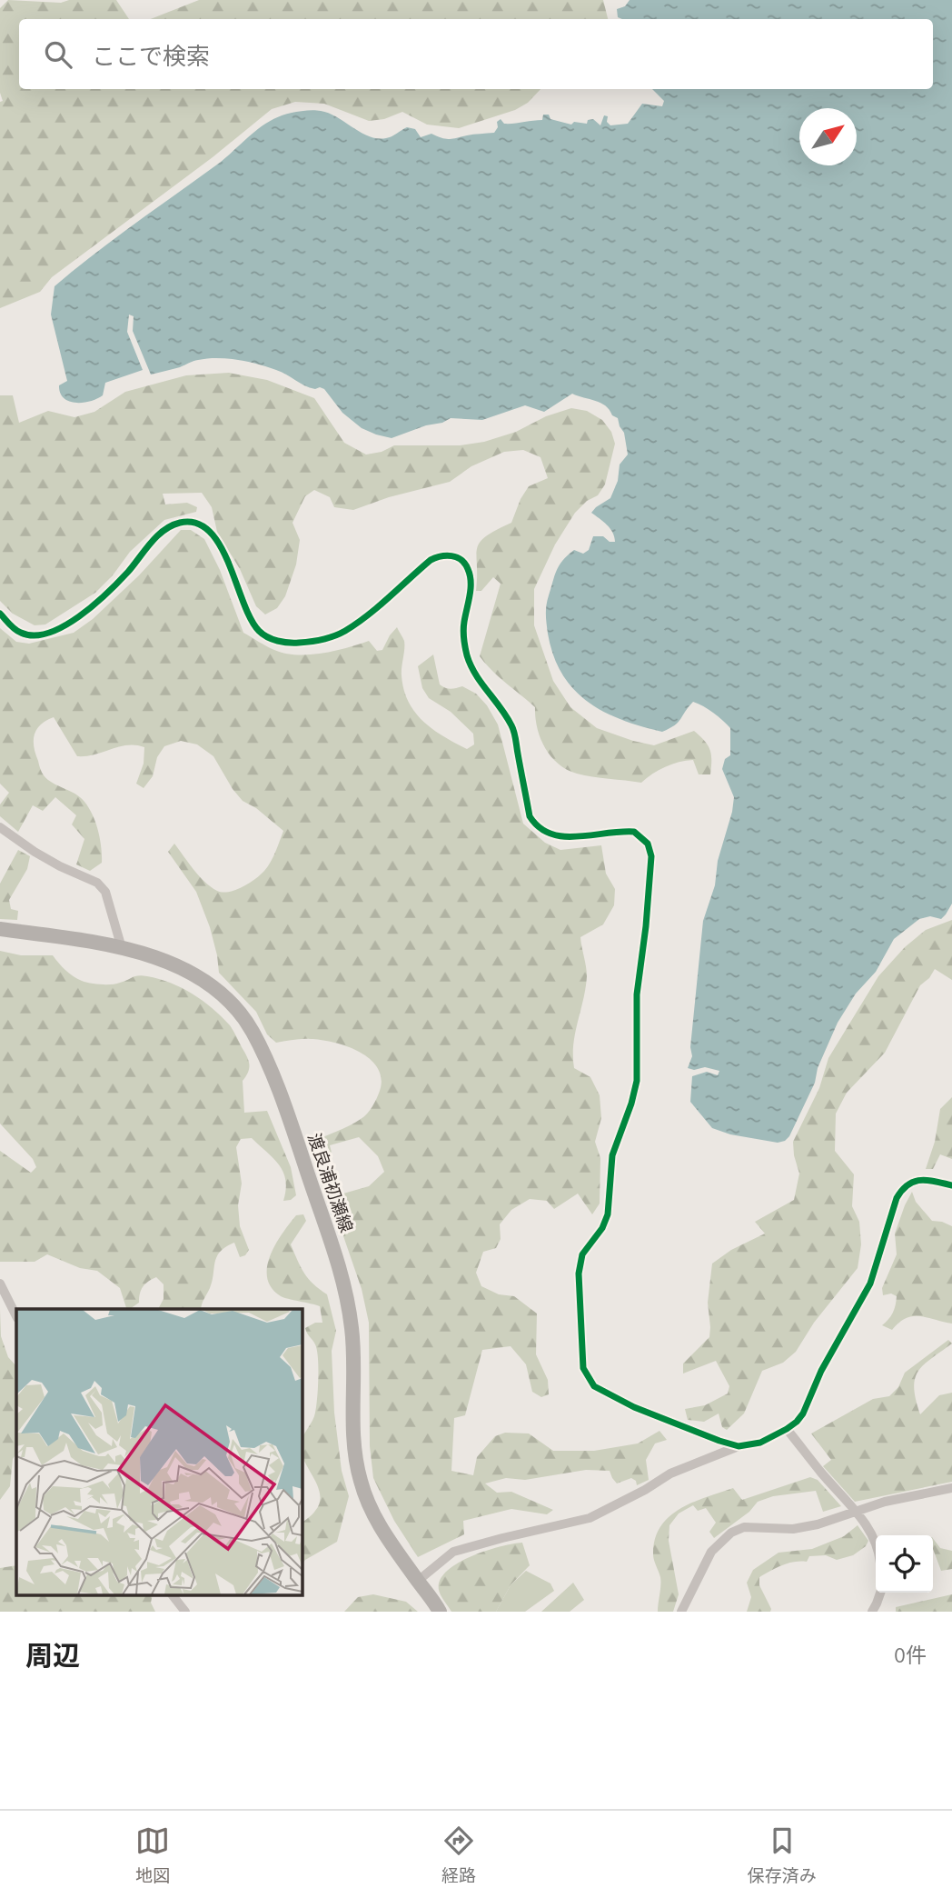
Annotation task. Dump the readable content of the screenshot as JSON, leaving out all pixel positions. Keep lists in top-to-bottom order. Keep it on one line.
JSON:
{"streets":{"main road":["渡良浦初瀬線"]},"north":"top right","page":{"search":"ここで検索","heading":["周辺","0件"],"nav":["地図","経路","保存済み"]}}
